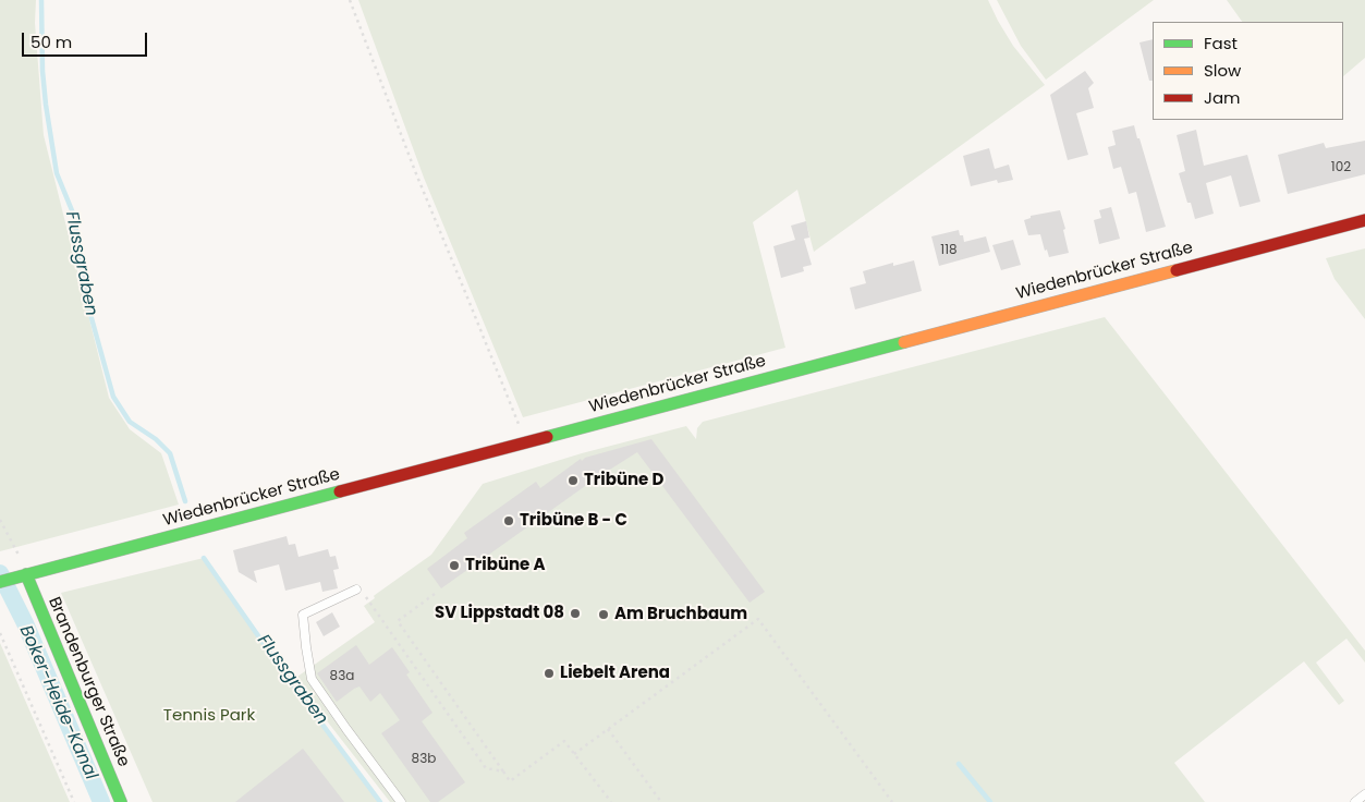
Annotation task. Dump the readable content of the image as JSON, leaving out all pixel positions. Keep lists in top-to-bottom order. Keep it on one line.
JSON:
{"streets":{"street":["Wiedenbrücker Straße","Brandenburger Straße"]},"crossings":[["Wiedenbrücker Straße","Brandenburger Straße"]],"water":["Flussgraben","Boker-Heide-Kanal"],"parks":["Tennis Park"],"places":["Tribüne D","Tribüne B - C","Tribüne A","SV Lippstadt 08","Am Bruchbaum","Liebelt Arena"],"house_numbers":["102","118","83a","83b"],"legend":["Fast","Slow","Jam"],"scale_bar":"50 m"}
